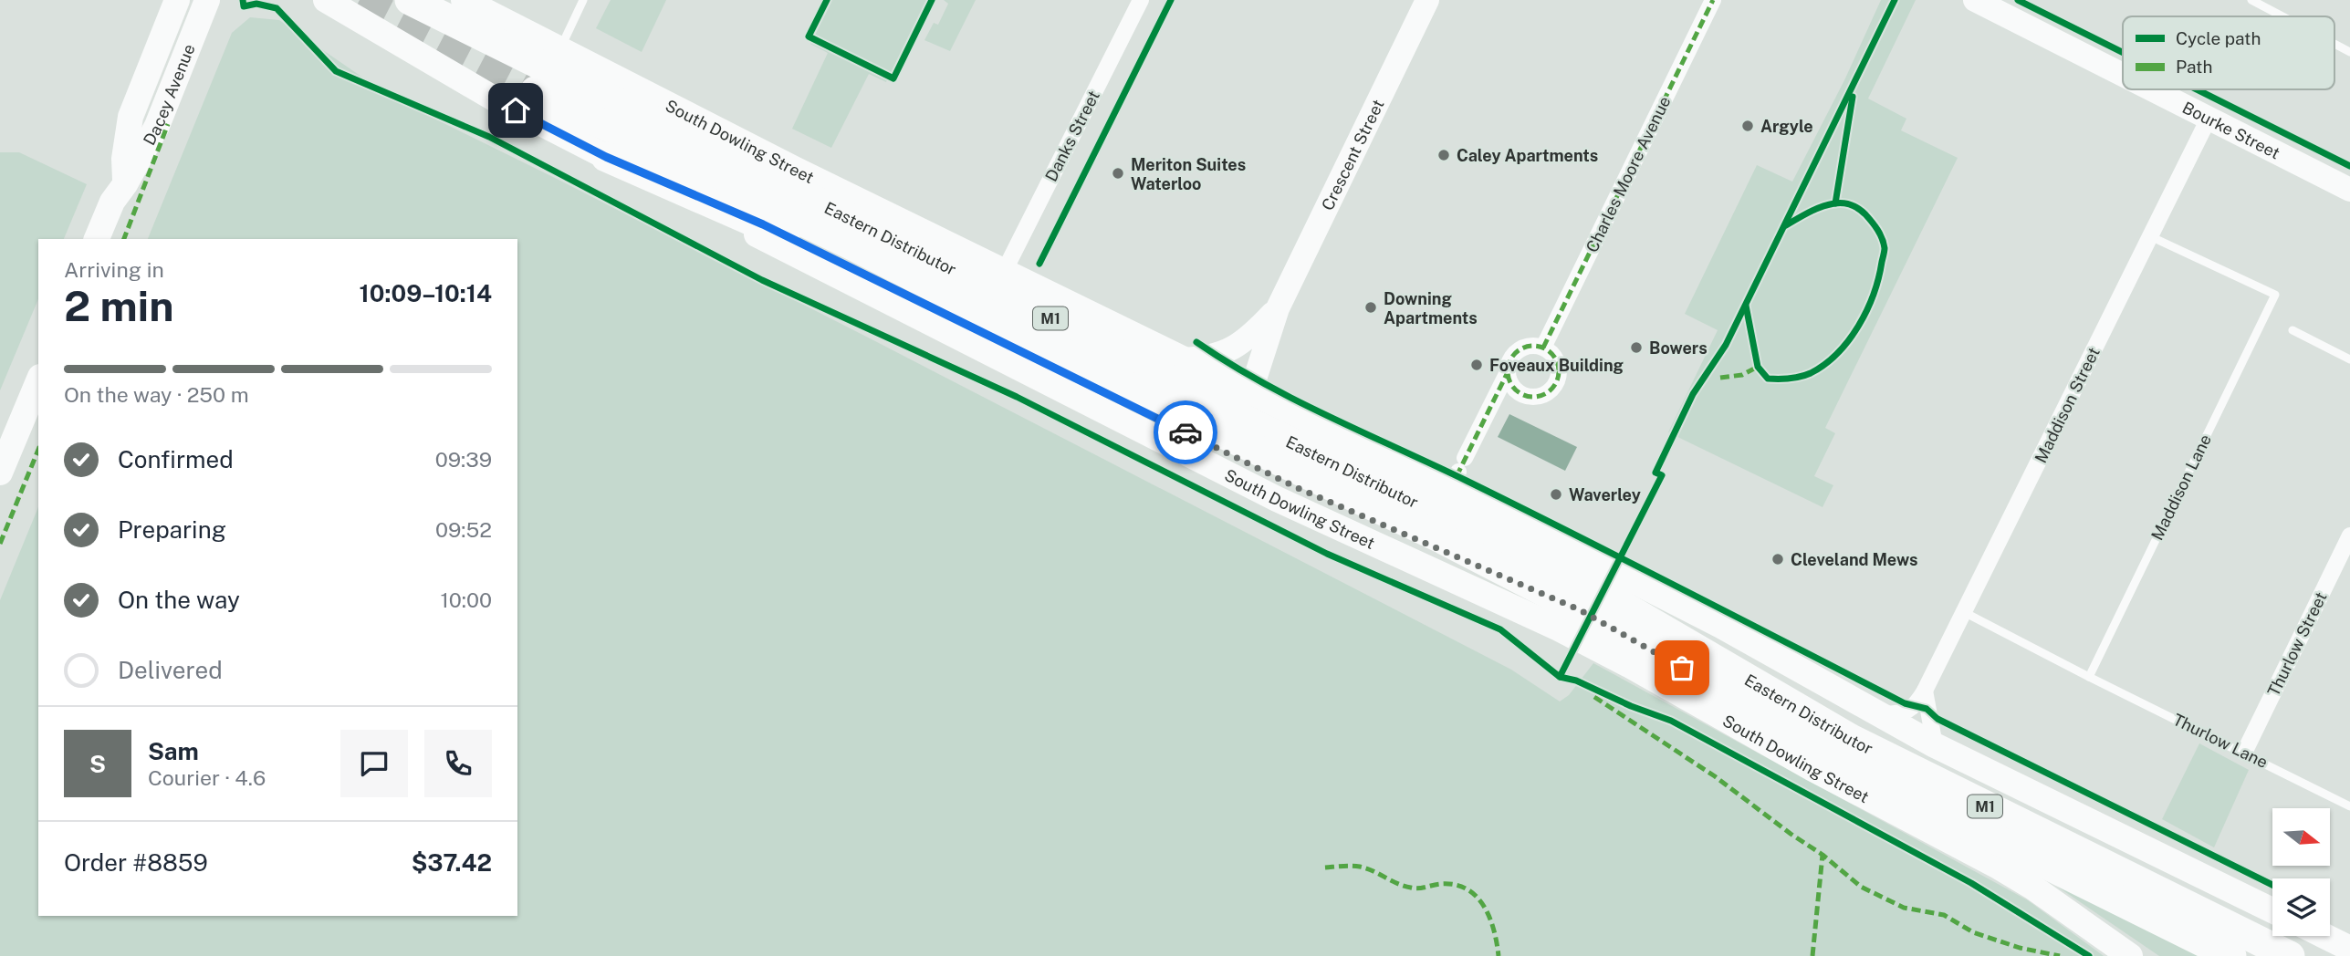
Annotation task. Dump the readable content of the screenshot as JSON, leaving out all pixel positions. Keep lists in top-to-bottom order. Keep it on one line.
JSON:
{"streets":{"highway":["Eastern Distributor","M1"],"main road":["Dacey Avenue","Bourke Street","South Dowling Street","Crescent Street"],"street":["Danks Street","Charles Moore Avenue","Maddison Street","Thurlow Street"],"lane":["Maddison Lane","Thurlow Lane"]},"crossings":[["Bourke Street","Maddison Street"],["Danks Street","South Dowling Street"],["South Dowling Street","Crescent Street"],["South Dowling Street","Maddison Street"],["Maddison Street","Maddison Lane"],["Maddison Lane","Thurlow Lane"],["Thurlow Street","Thurlow Lane"]],"places":["Argyle","Caley Apartments","Meriton Suites Waterloo","Downing Apartments","Bowers","Foveaux Building","Waverley","Cleveland Mews"],"legend":["Cycle path","Path"],"north":"right","page":{"heading":["2 min","Arriving in","10:09–10:14"],"panel":["Sam","Courier · 4.6","Order #8859","$37.42"],"bar":"On the way · 250 m","list":[["Confirmed","09:39"],["Preparing","09:52"],["On the way","10:00"],"Delivered"],"round":"S"}}
